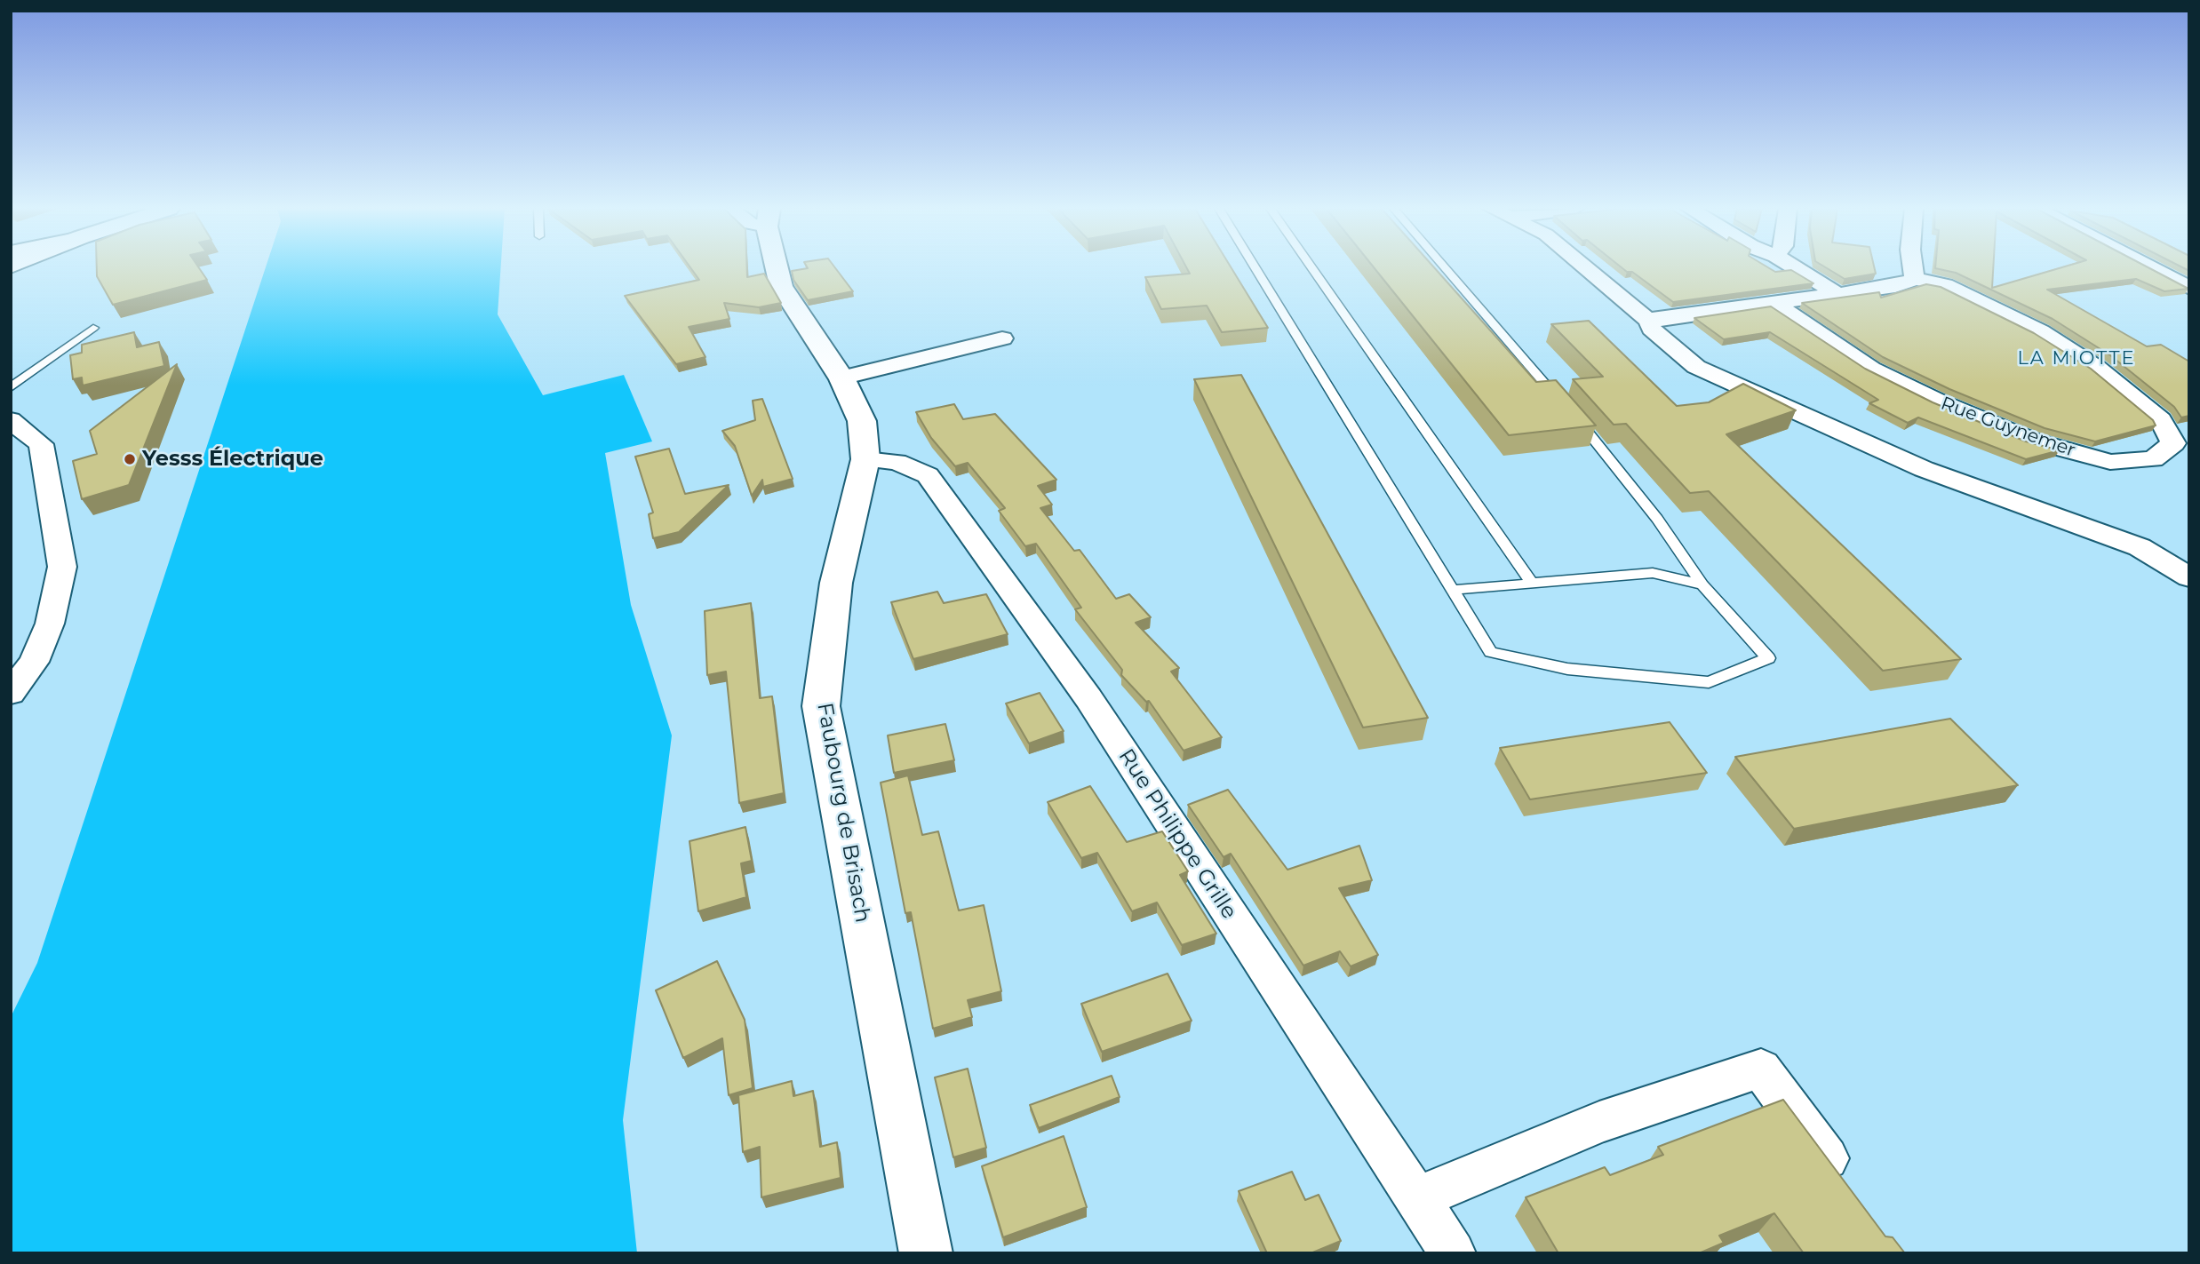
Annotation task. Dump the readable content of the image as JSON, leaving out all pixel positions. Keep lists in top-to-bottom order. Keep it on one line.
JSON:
{"streets":{"main road":["Faubourg de Brisach"],"street":["Rue Guynemer","Rue Philippe Grille"]},"crossings":[["Faubourg de Brisach","Rue Philippe Grille"]],"districts":["LA MIOTTE"],"places":["Yesss Électrique"]}
